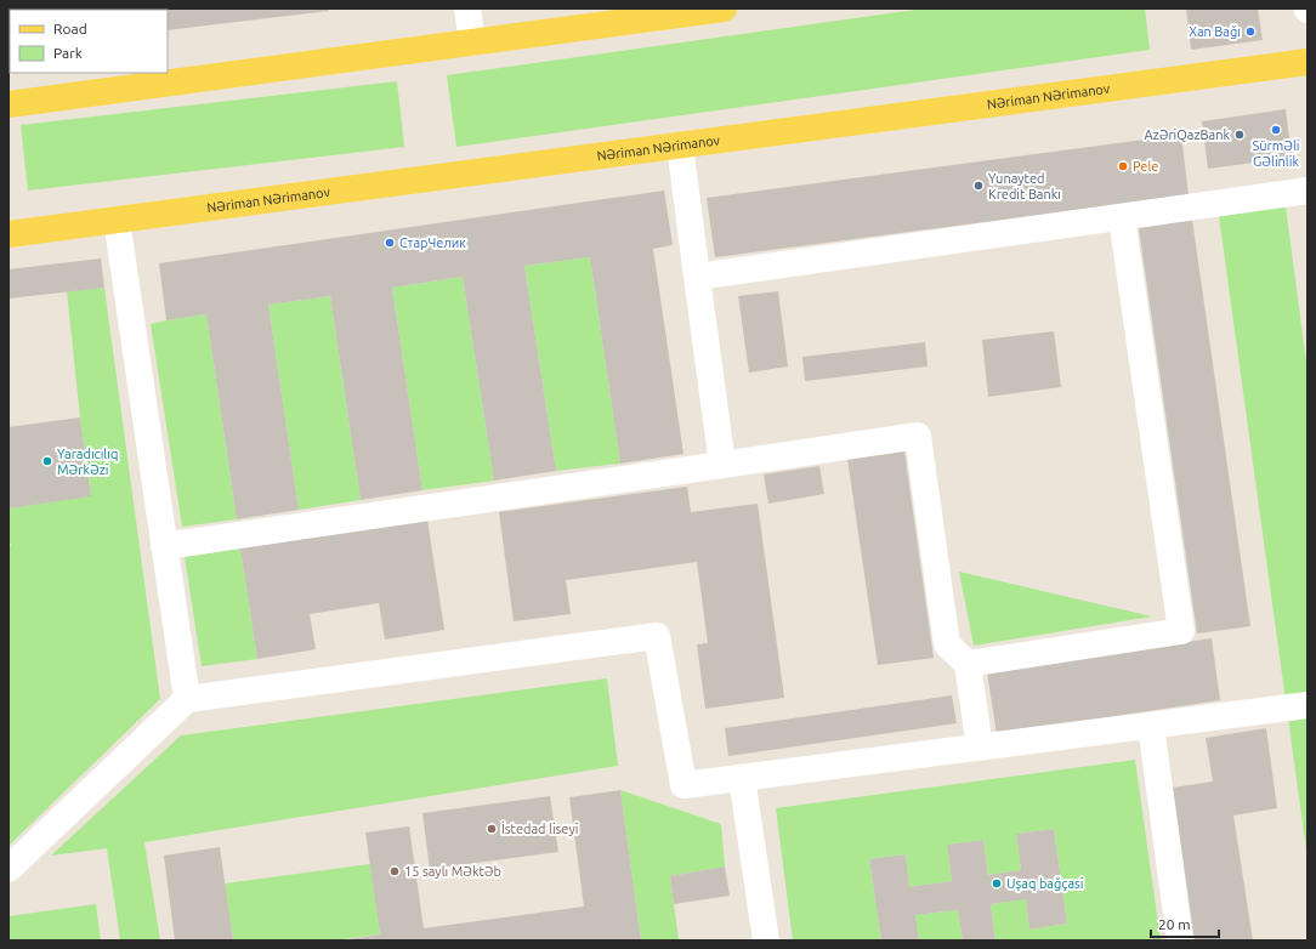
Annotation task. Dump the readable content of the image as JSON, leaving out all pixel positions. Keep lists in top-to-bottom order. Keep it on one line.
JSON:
{"streets":{"main road":["Nəriman Nərimanov"]},"places":["Xan Bağı","Sürməli Gəlinlik","AzəriQazBank","Pele","Yunayted Kredit Bankı","СтарЧелик","Yaradıcılıq Mərkəzi","İstedad liseyi","15 saylı Məktəb","Uşaq bağçasi"],"legend":["Road","Park"],"scale_bar":"20 m"}
